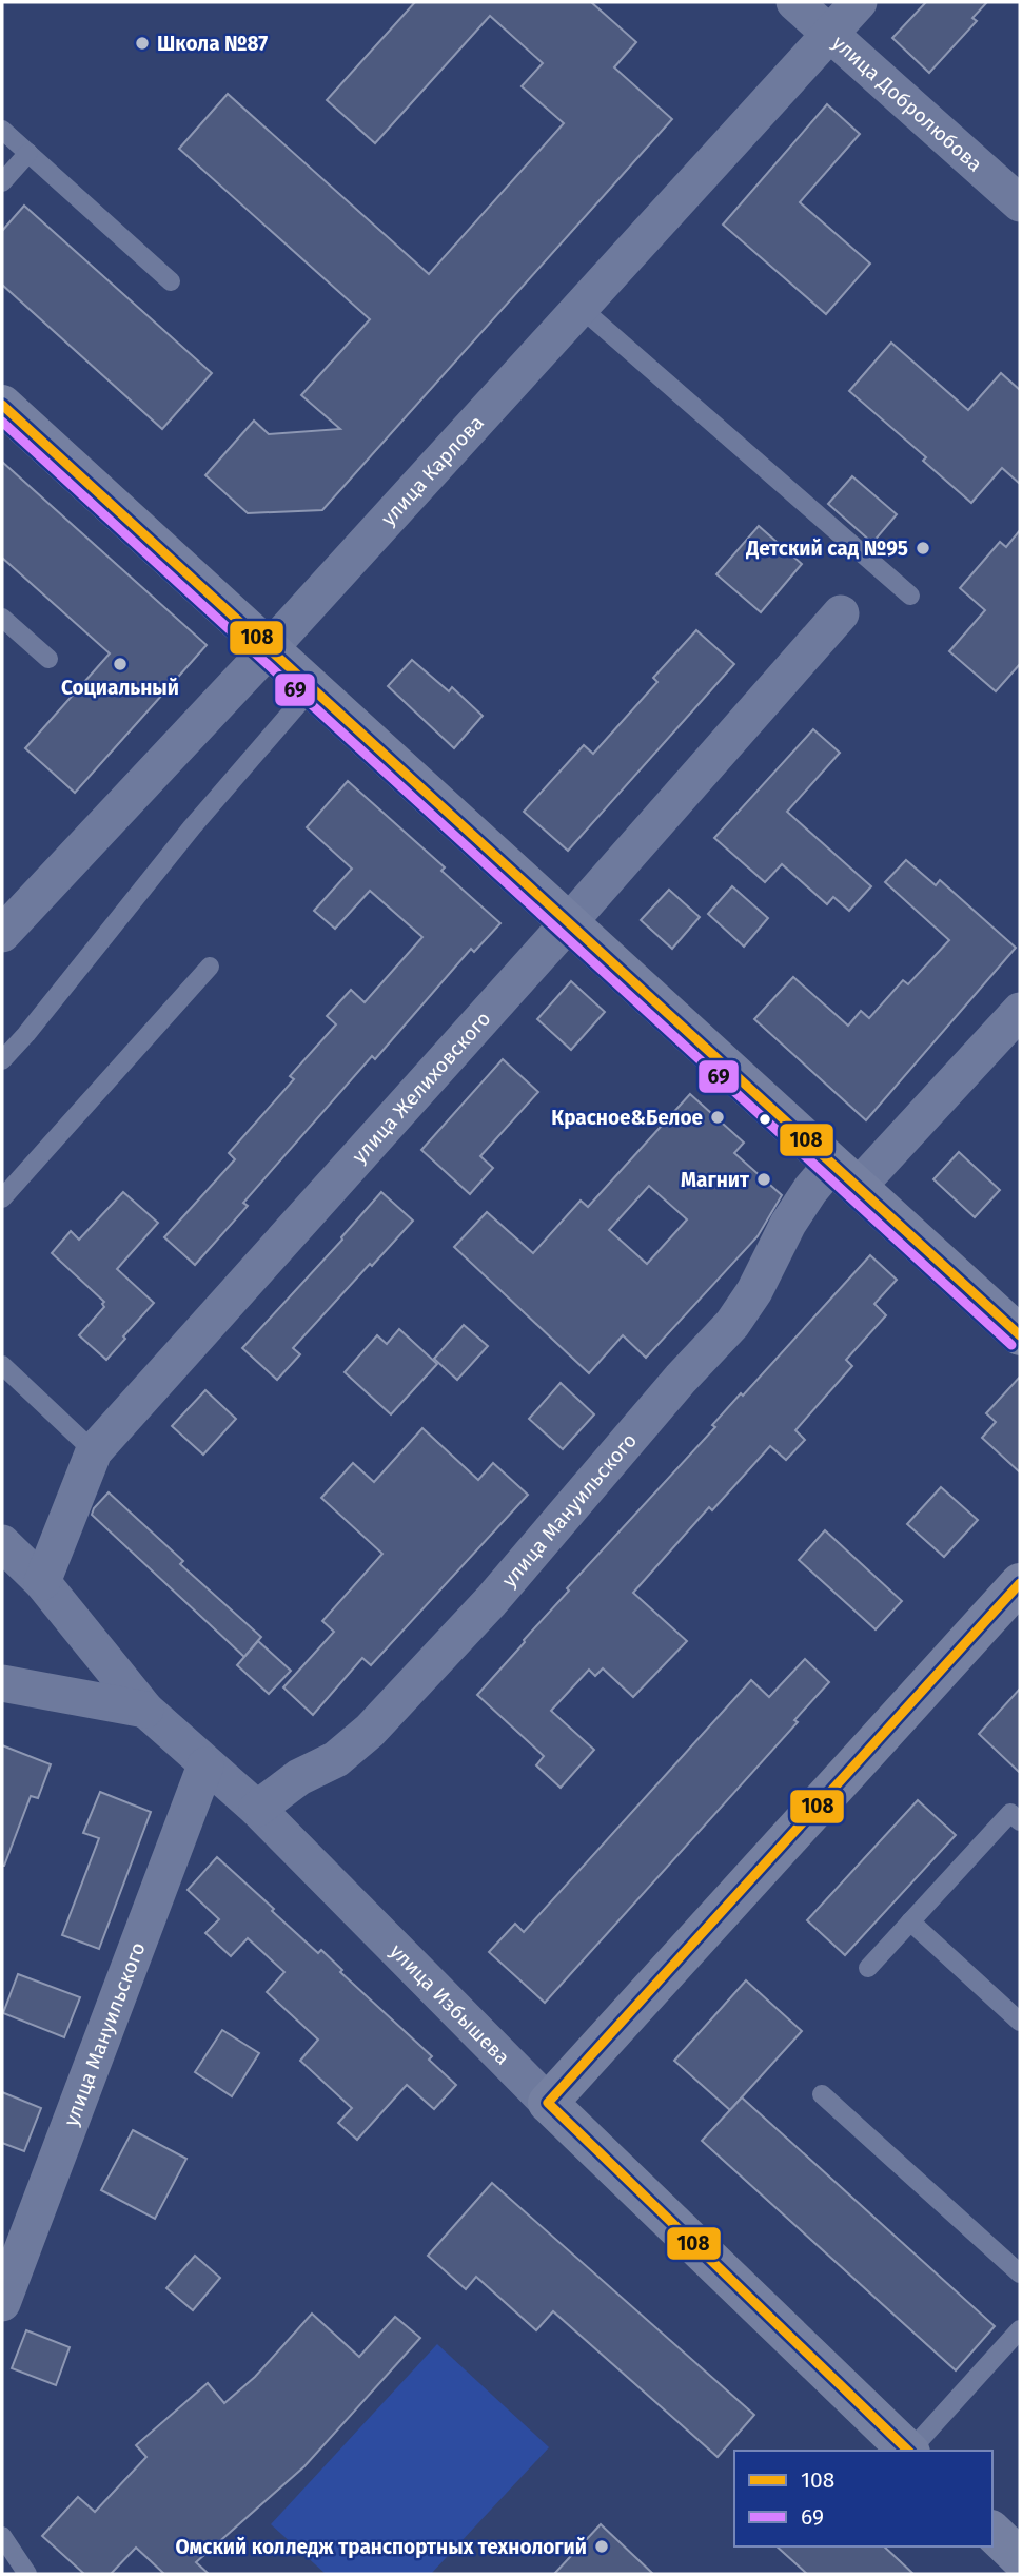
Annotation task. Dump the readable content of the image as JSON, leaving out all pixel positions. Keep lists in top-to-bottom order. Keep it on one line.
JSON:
{"streets":{"main road":["улица Избышева"],"street":["улица Добролюбова","улица Карлова","улица Желиховского","улица Мануильского"]},"crossings":[["улица Добролюбова","улица Карлова"],["улица Желиховского","улица Избышева"],["улица Мануильского","улица Избышева"]],"places":["Школа №87","Детский сад №95","Социальный","Красное&Белое","Магнит","Омский колледж транспортных технологий"],"lines":["transit line 108","transit line 69"],"legend":["108","69"]}
